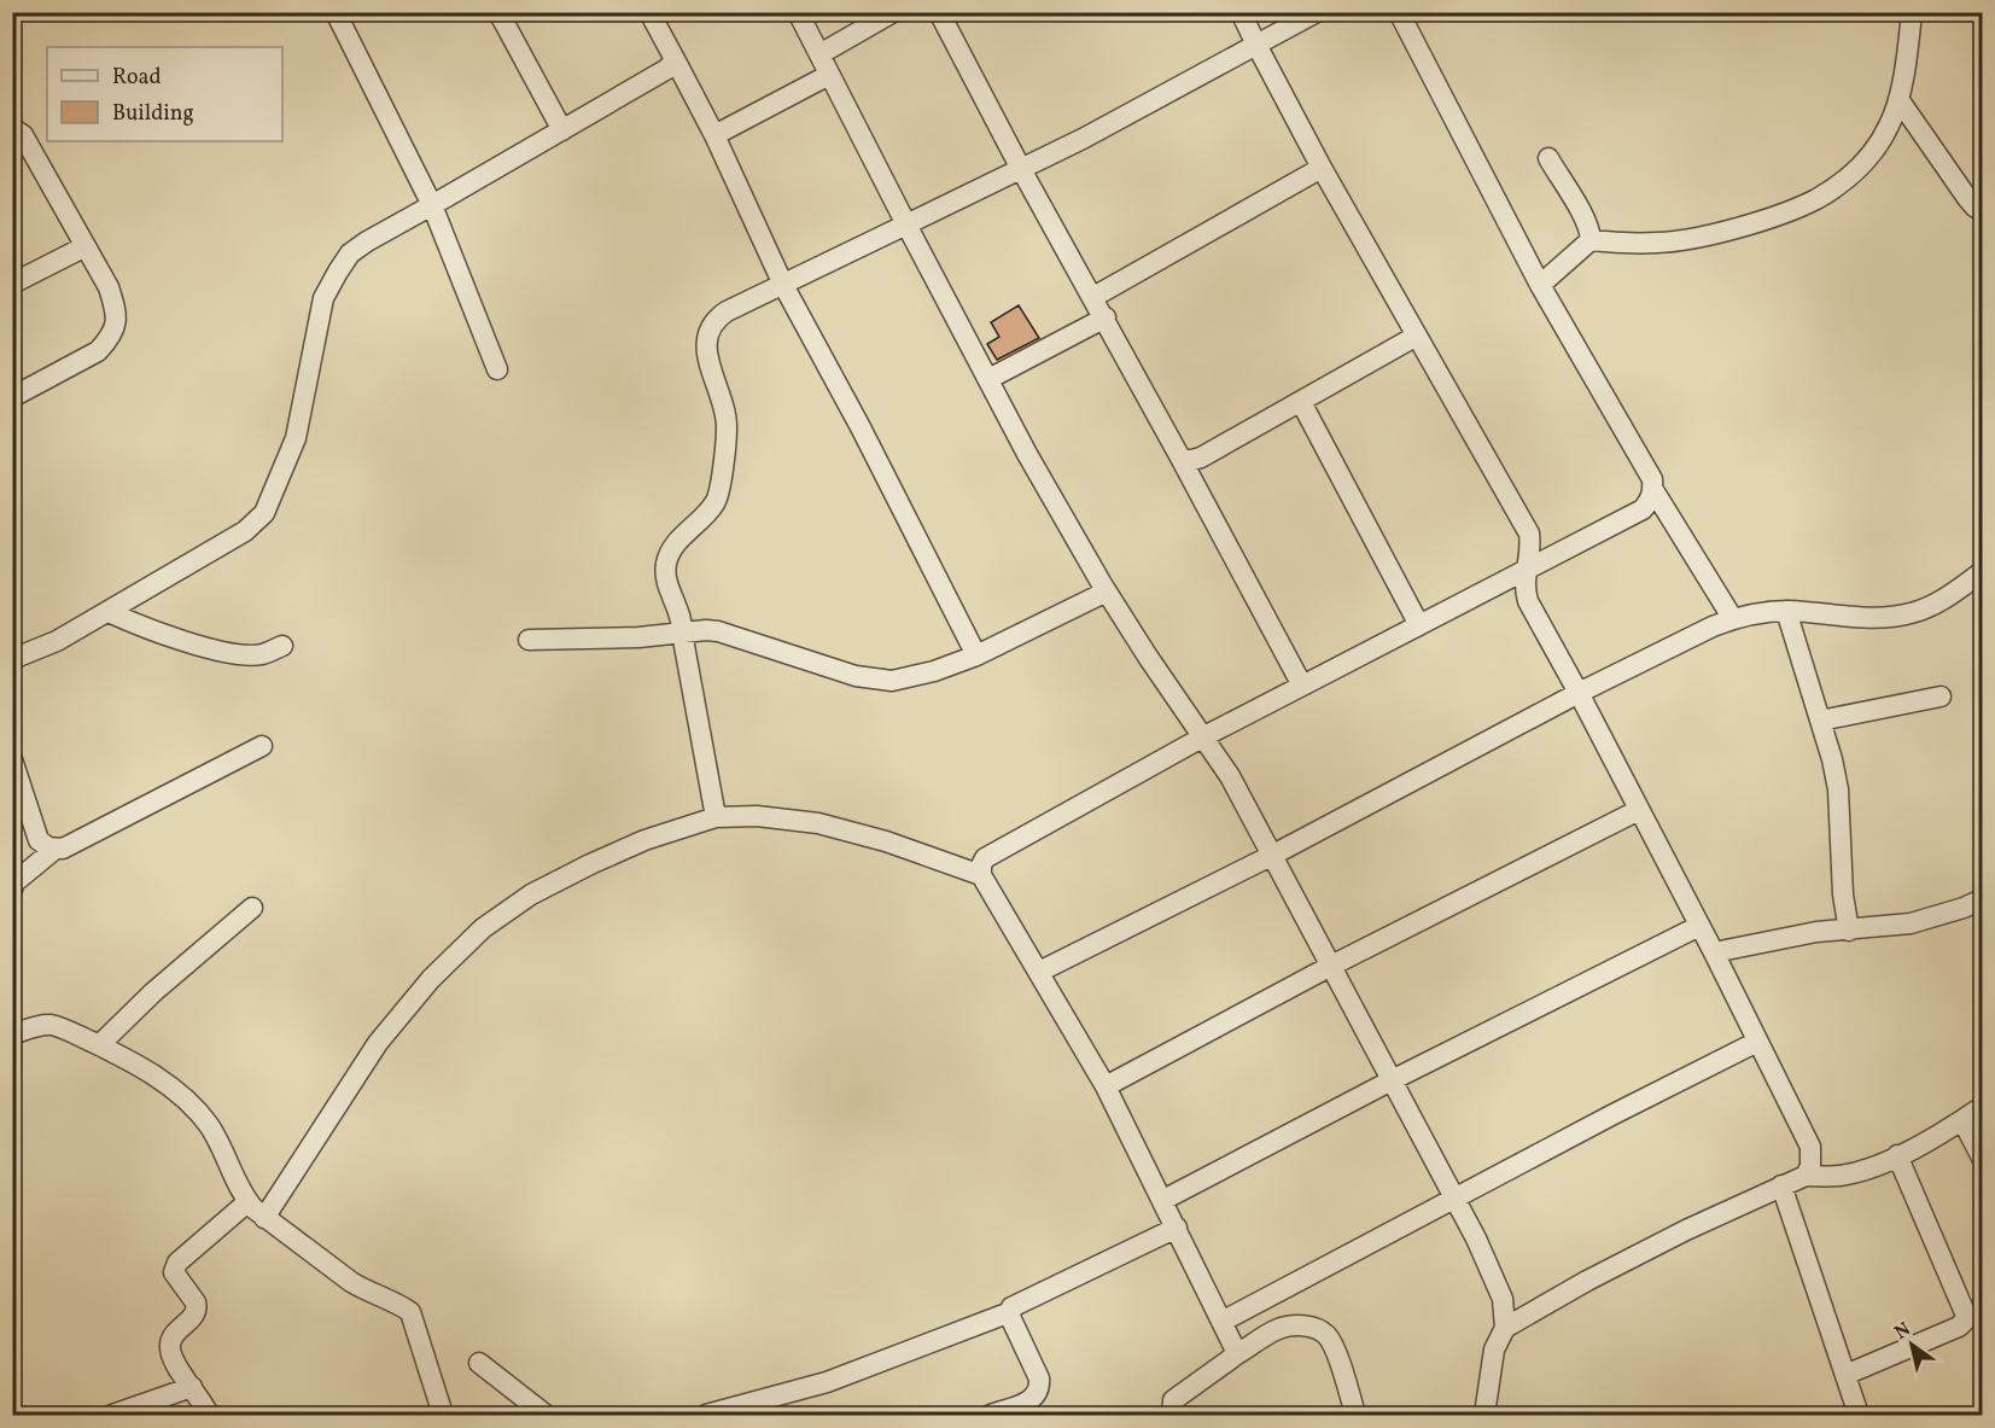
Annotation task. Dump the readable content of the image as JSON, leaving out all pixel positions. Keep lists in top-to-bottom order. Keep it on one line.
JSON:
{"legend":["Road","Building"],"north":"top left"}
